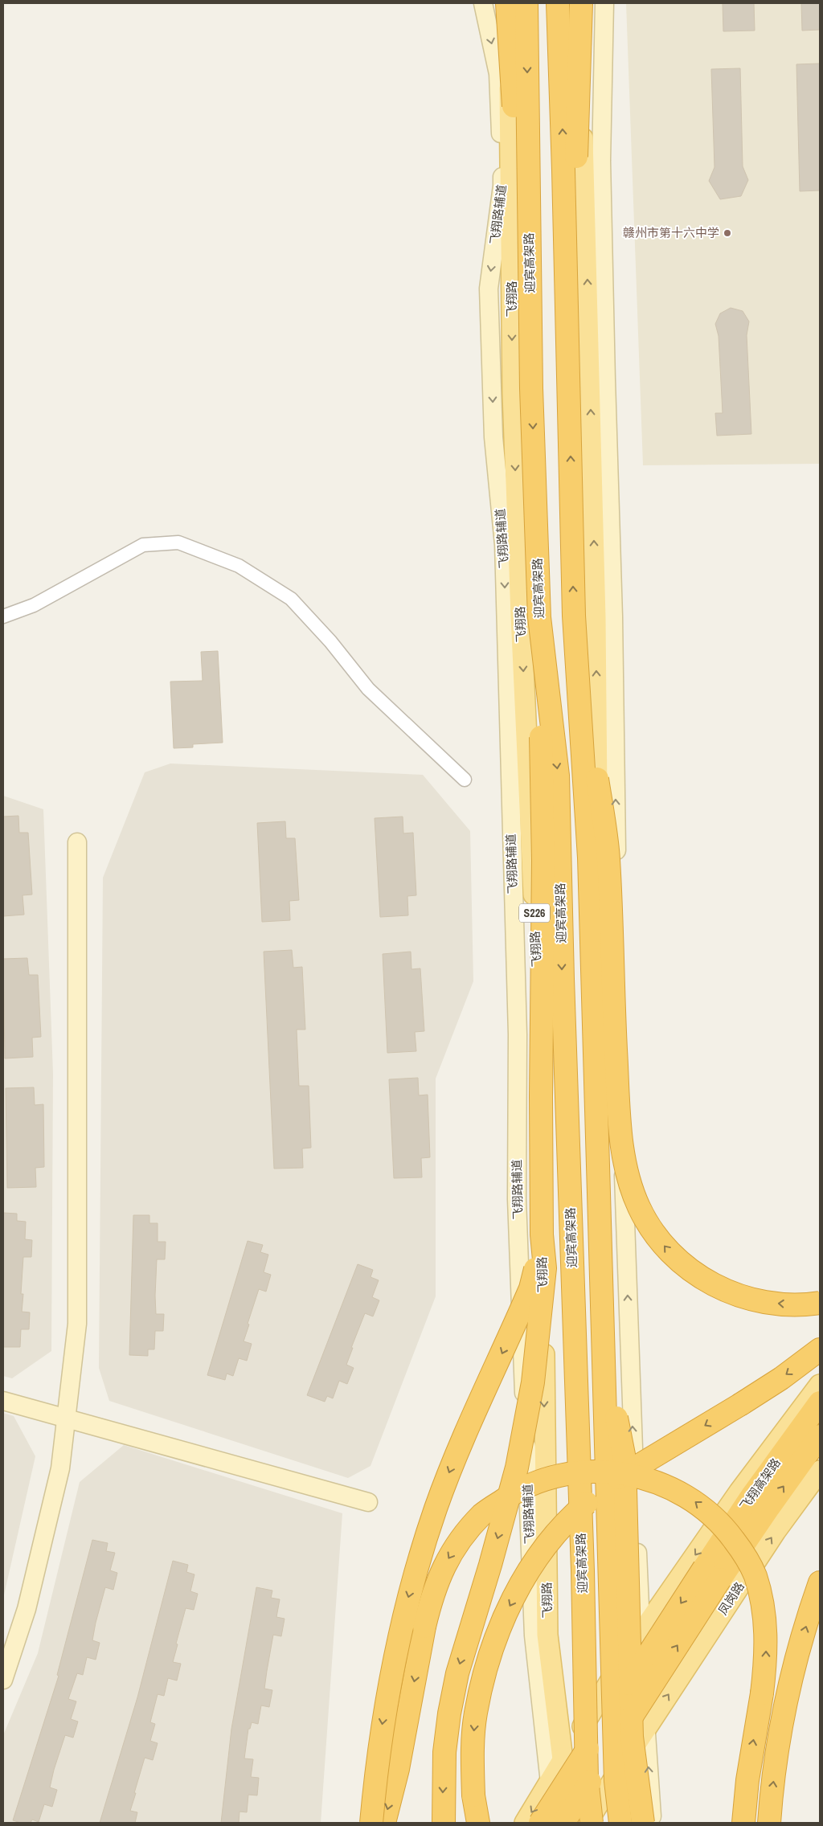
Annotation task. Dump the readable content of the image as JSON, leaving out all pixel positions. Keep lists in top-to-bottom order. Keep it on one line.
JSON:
{"streets":{"highway":["迎宾高架路","飞翔高架路"],"main road":["飞翔路","S226","凤岗路"],"street":["飞翔路辅道"]},"places":["赣州市第十六中学"]}
